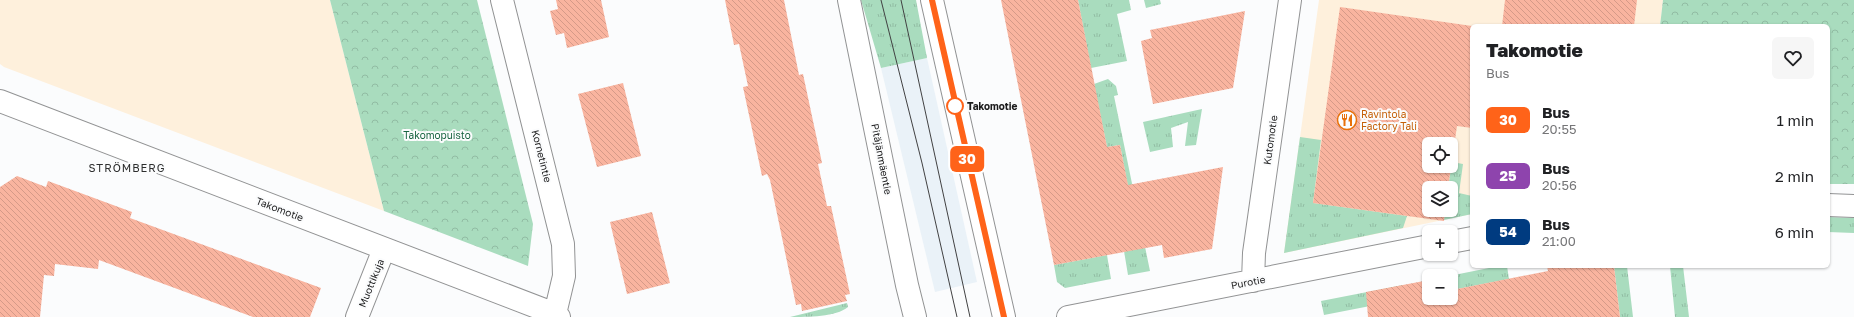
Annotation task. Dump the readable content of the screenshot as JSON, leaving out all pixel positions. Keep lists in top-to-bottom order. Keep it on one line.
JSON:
{"streets":{"street":["Kutomotie","Kornetintie","Pitäjänmäentie","Takomotie","Purotie","Muottikuja"]},"crossings":[["Kutomotie","Purotie"],["Kornetintie","Takomotie"],["Takomotie","Muottikuja"]],"districts":["STRÖMBERG"],"parks":["Takomopuisto"],"places":{"other":["Takomotie"],"restaurant":["Ravintola Factory Tali"]},"lines":["bus line 30"],"page":{"on_map":"30","heading":["Takomotie","Bus"],"list":[{"mark":"30","name":"Bus","note":"20:55","value":"1 min"},{"mark":"25","name":"Bus","note":"20:56","value":"2 min"},{"mark":"54","name":"Bus","note":"21:00","value":"6 min"}],"map_buttons":["+","−"]}}
